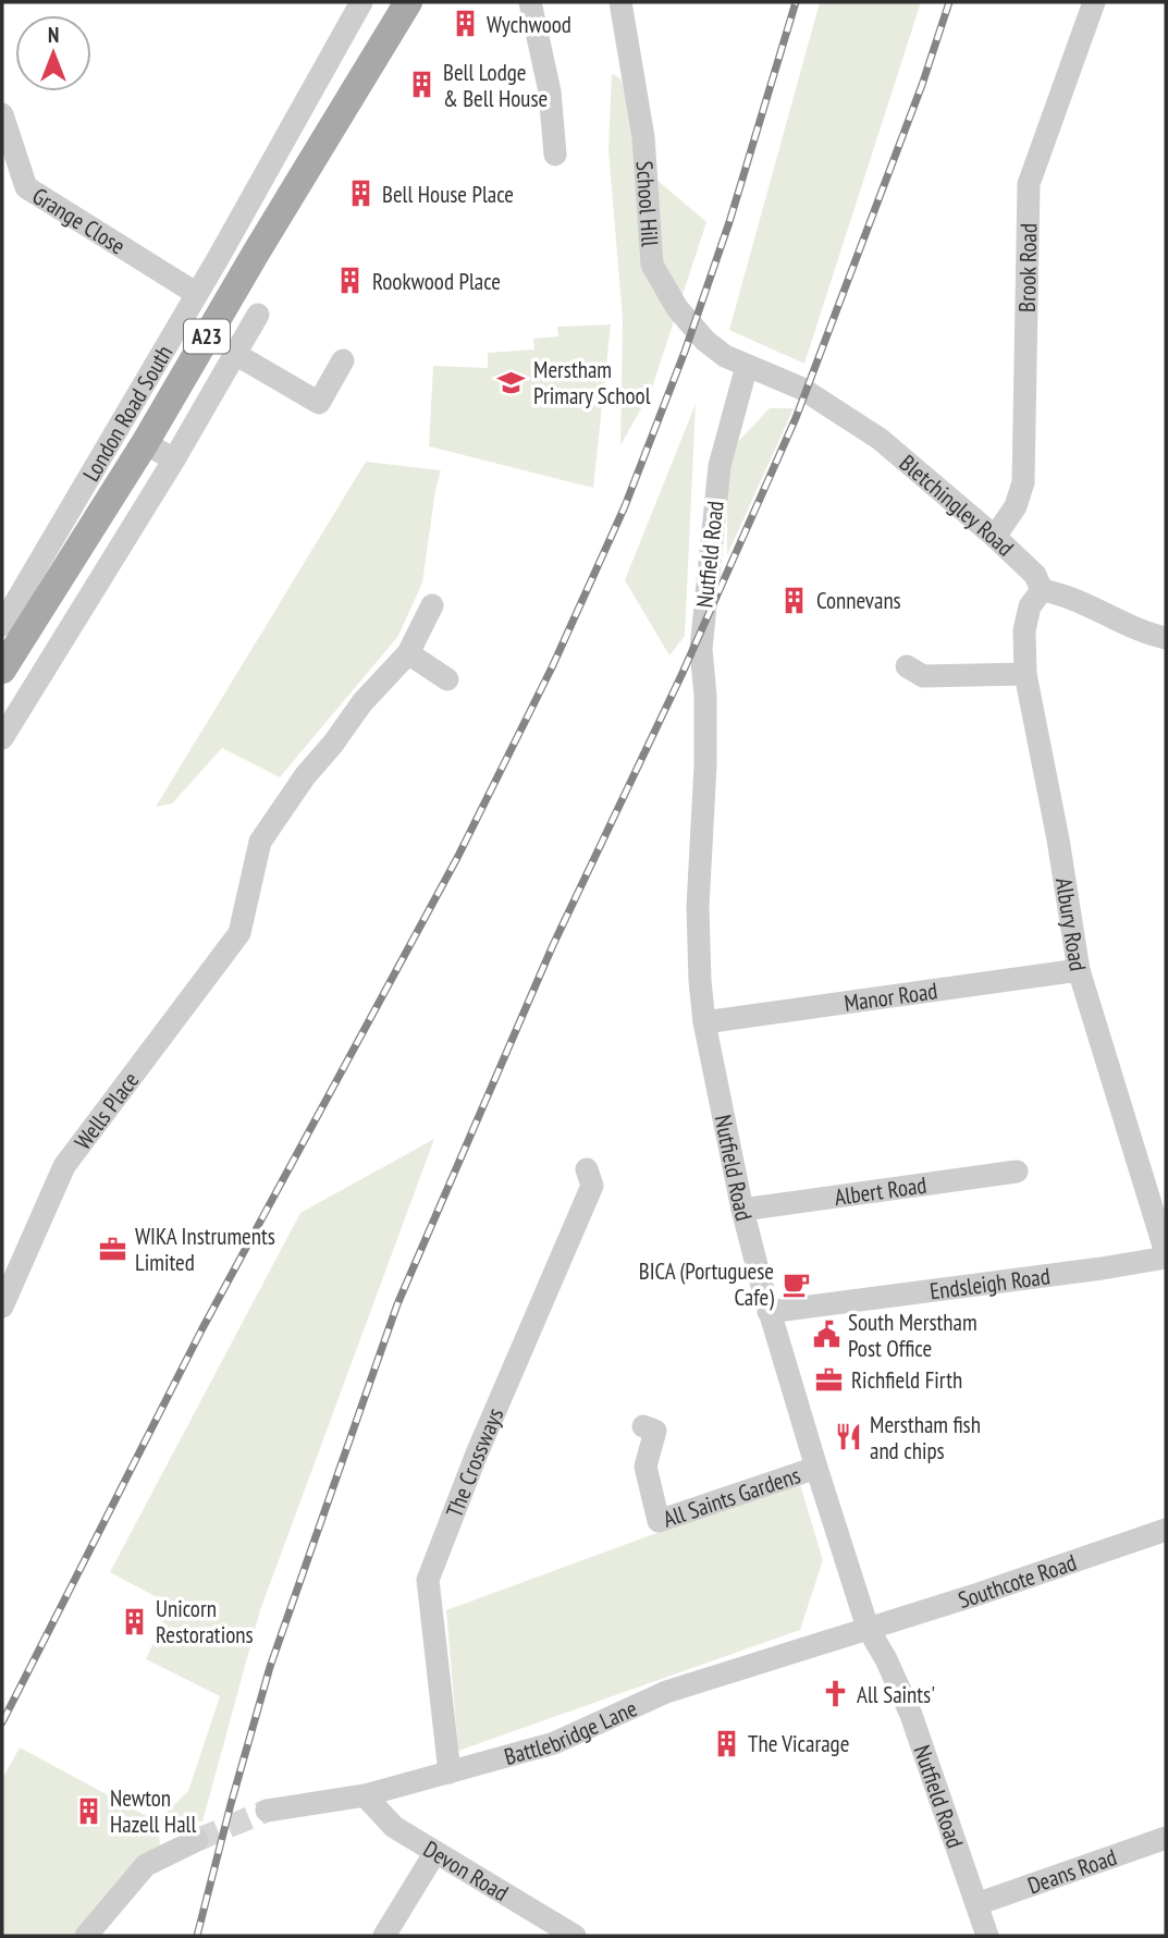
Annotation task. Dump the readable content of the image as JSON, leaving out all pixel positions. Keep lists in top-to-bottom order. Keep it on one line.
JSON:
{"streets":{"main road":["A23","London Road South"],"street":["School Hill","Grange Close","Brook Road","Bletchingley Road","Nutfield Road","Albury Road","Manor Road","Wells Place","Albert Road","Endsleigh Road","The Crossways","All Saints Gardens","Southcote Road","Battlebridge Lane","Devon Road","Deans Road"]},"crossings":[["School Hill","Bletchingley Road"],["School Hill","Nutfield Road"],["Grange Close","London Road South"],["Brook Road","Bletchingley Road"],["Bletchingley Road","Nutfield Road"],["Bletchingley Road","Albury Road"],["Nutfield Road","Manor Road"],["Nutfield Road","Albert Road"],["Nutfield Road","Endsleigh Road"],["Nutfield Road","All Saints Gardens"],["Nutfield Road","Southcote Road"],["Nutfield Road","Battlebridge Lane"],["Nutfield Road","Deans Road"],["Albury Road","Manor Road"],["Albury Road","Endsleigh Road"],["The Crossways","Battlebridge Lane"],["Southcote Road","Battlebridge Lane"],["Battlebridge Lane","Devon Road"]],"places":{"building":["Wychwood","Bell Lodge & Bell House","Bell House Place","Rookwood Place","Connevans","Unicorn Restorations","The Vicarage","Newton Hazell Hall"],"school or university":["Merstham Primary School"],"office":["WIKA Instruments Limited","Richfield Firth"],"cafe":["BICA (Portuguese Cafe)"],"public building":["South Merstham Post Office"],"restaurant":["Merstham fish and chips"],"church":["All Saints'"]},"north":"top"}
